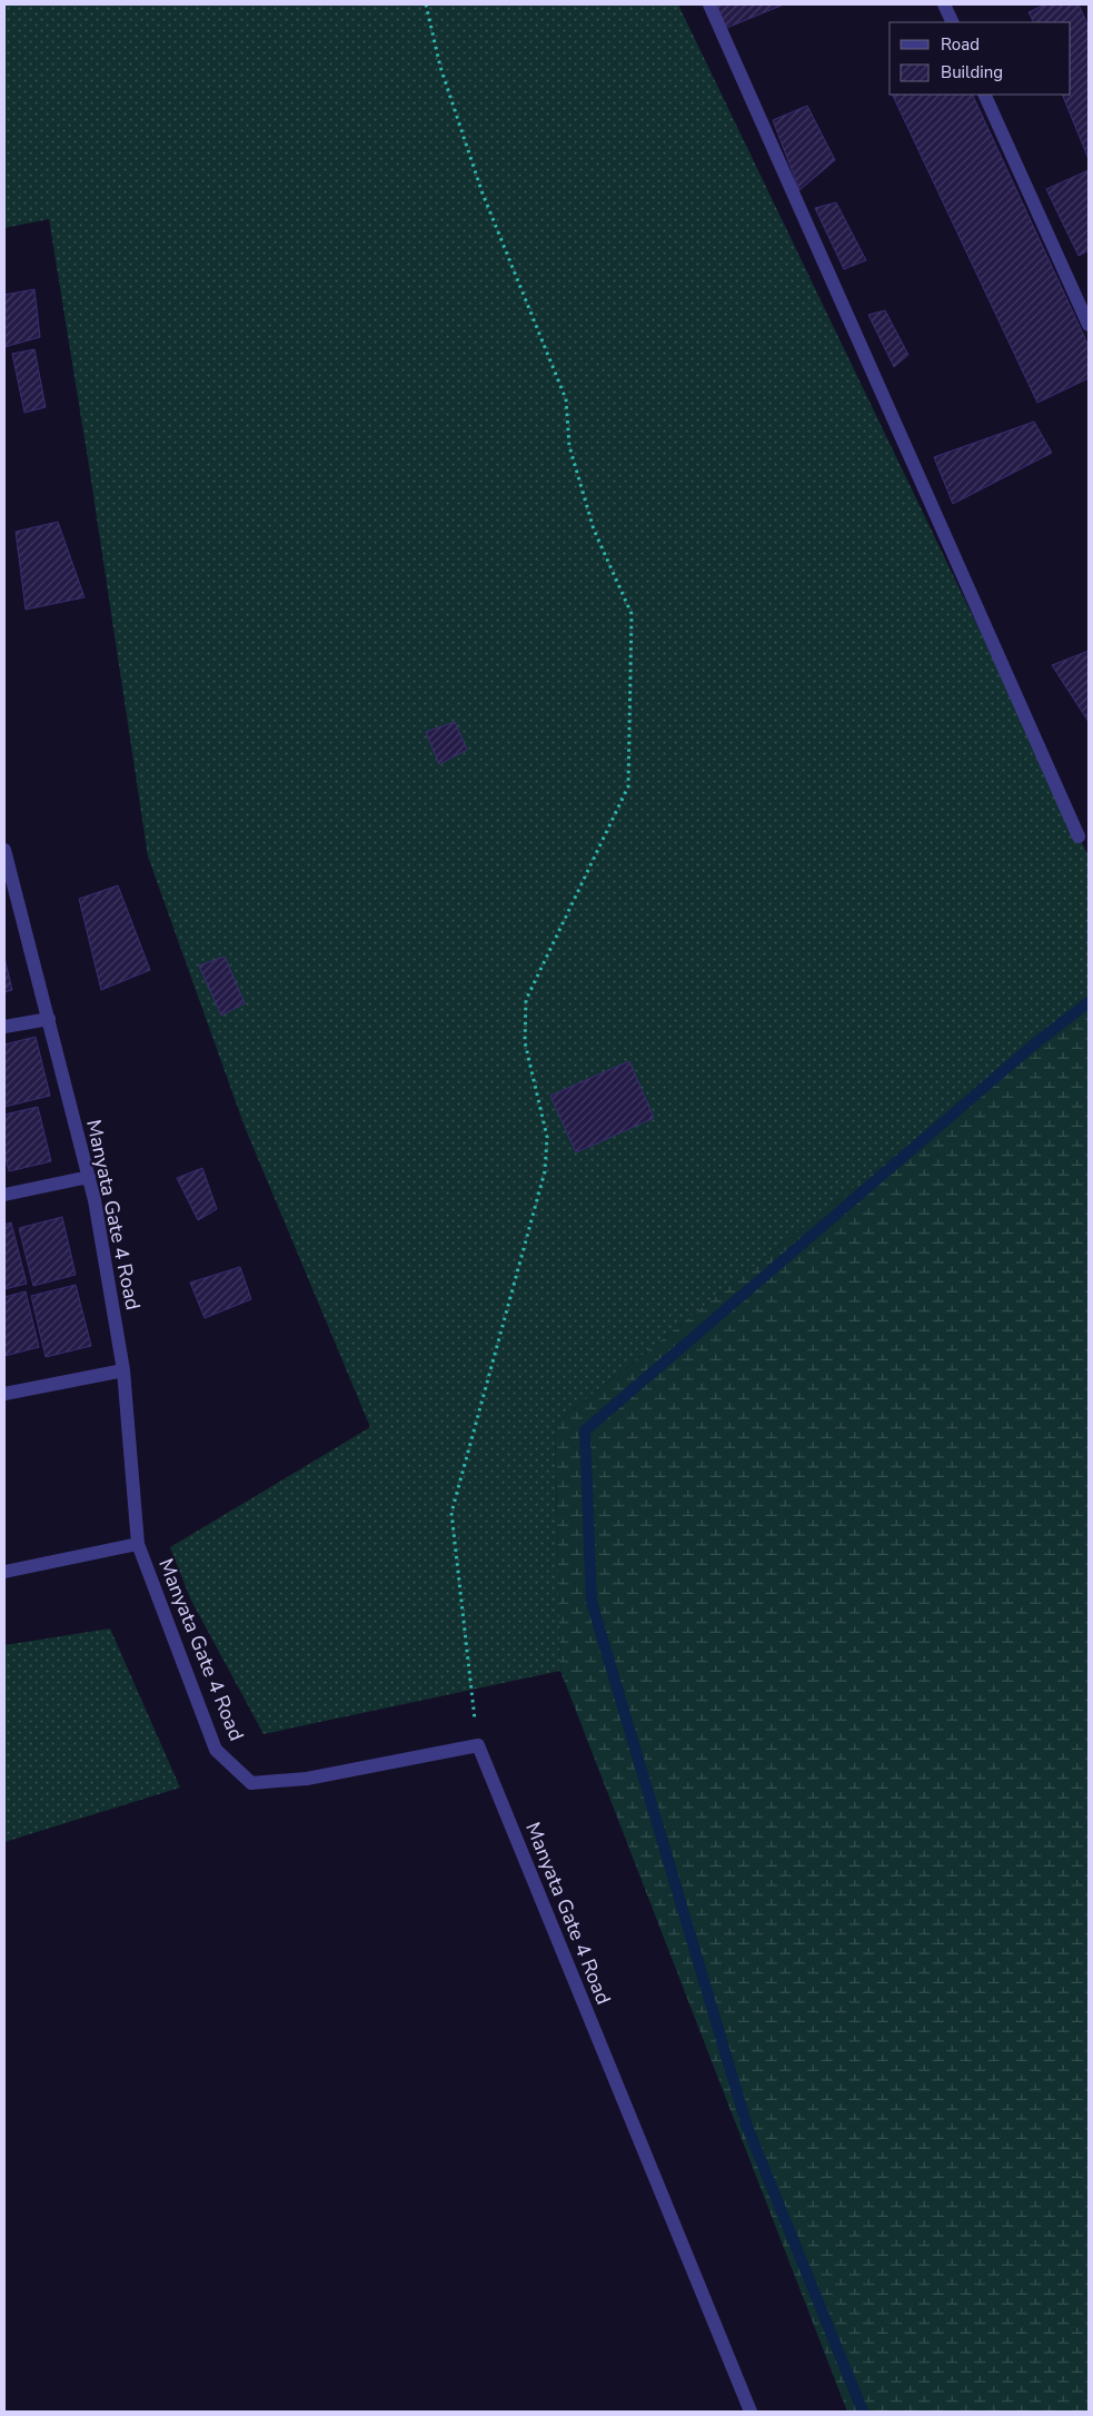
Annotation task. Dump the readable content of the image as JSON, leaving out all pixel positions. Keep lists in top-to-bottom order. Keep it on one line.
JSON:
{"streets":{"street":["Manyata Gate 4 Road"]},"legend":["Road","Building"]}
